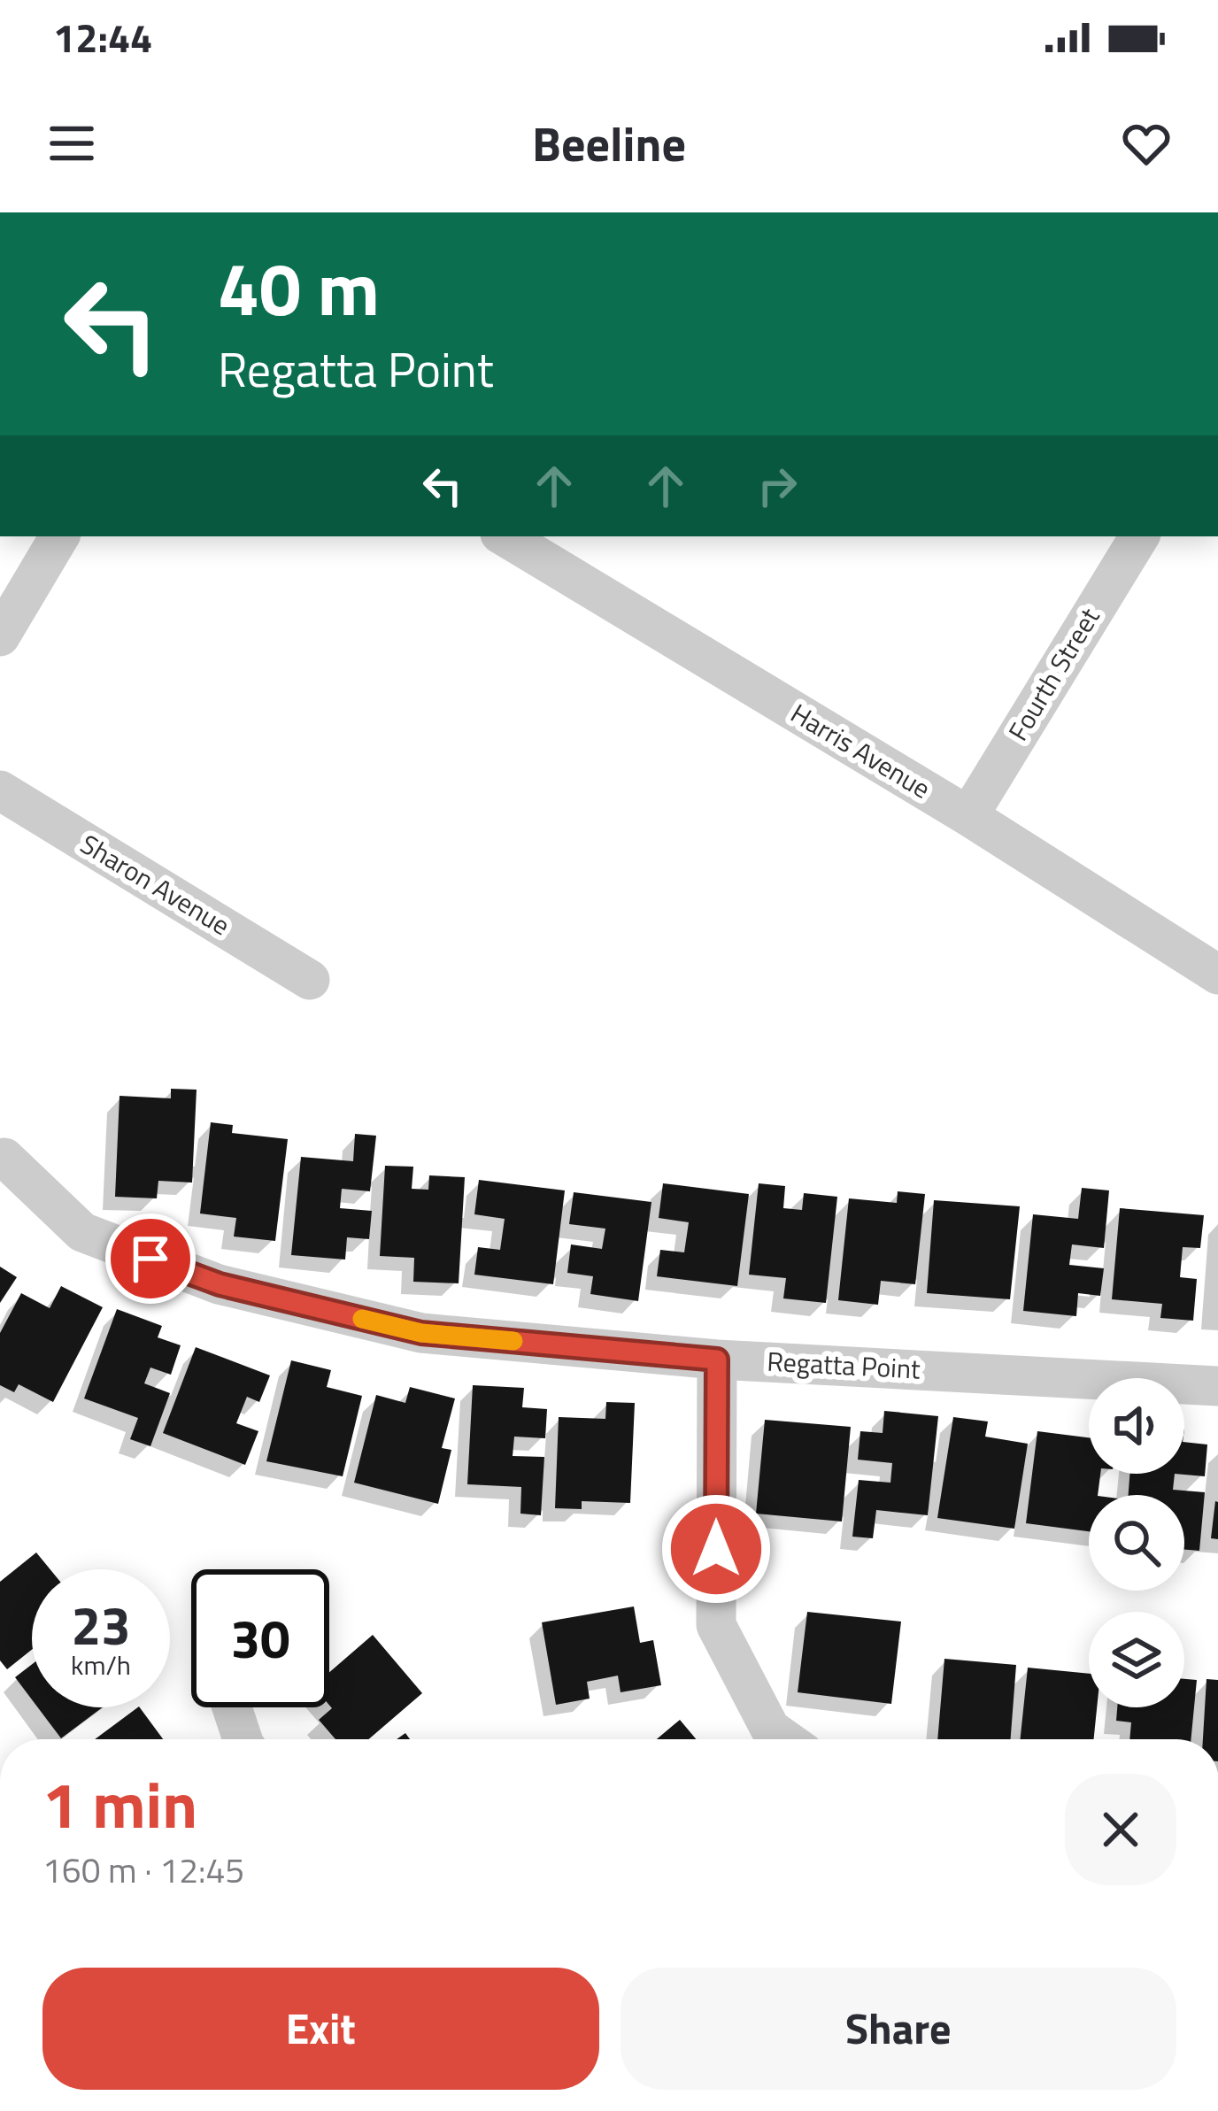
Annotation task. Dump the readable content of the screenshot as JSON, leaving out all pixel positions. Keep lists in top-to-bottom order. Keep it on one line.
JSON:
{"streets":{"street":["Fourth Street","Harris Avenue","Sharon Avenue","Regatta Point"]},"crossings":[["Fourth Street","Harris Avenue"]],"page":{"status":"12:44","header":"Beeline","turn":["40 m","Regatta Point"],"speed":"23 km/h","limit":"30","heading":["1 min","160 m · 12:45"],"buttons":["Exit","Share"]}}
